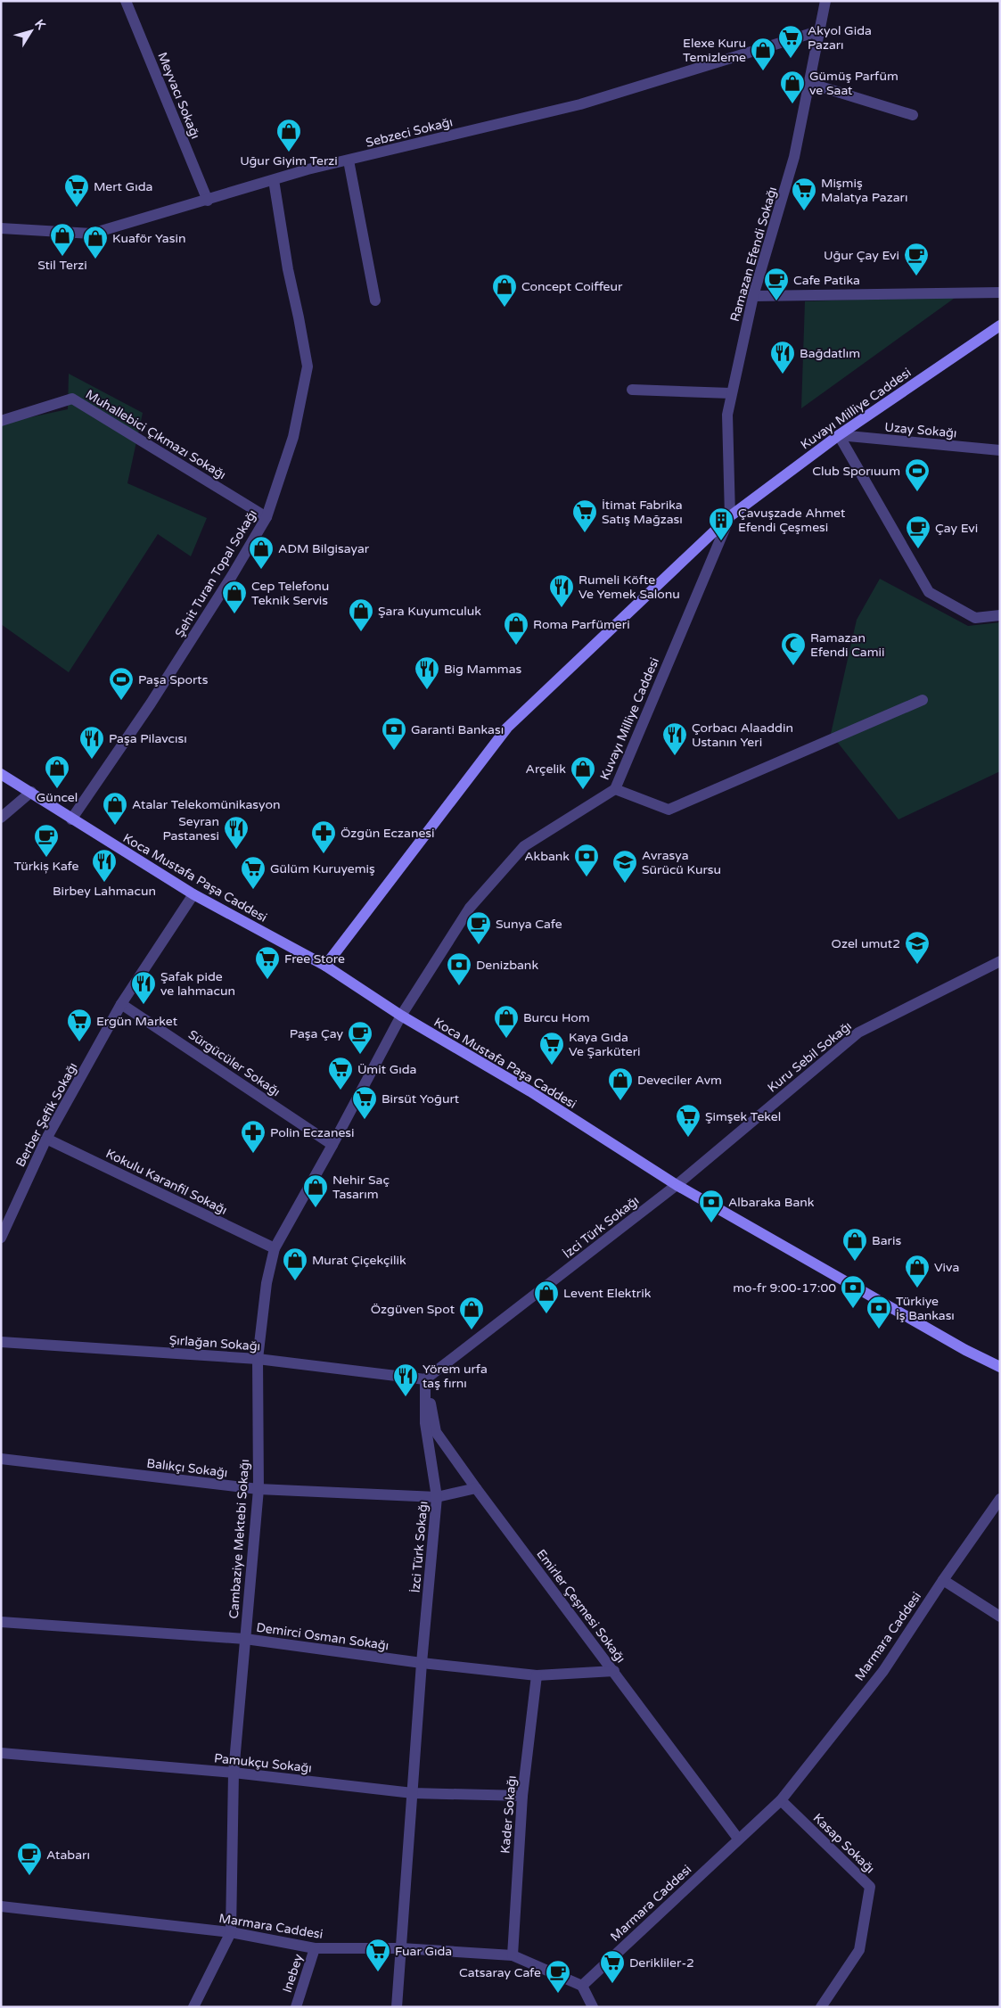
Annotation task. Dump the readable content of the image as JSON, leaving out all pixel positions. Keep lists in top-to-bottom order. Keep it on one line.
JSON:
{"streets":{"street":["Meyvacı Sokağı","Sebzeci Sokağı","Ramazan Efendi Sokağı","Kuvayı Milliye Caddesi","Uzay Sokağı","Muhallebici Çıkmazı Sokağı","Şehit Turan Topal Sokağı","Koca Mustafa Paşa Caddesi","Kuru Sebil Sokağı","Sürgücüler Sokağı","Berber Şefik Sokağı","Kokulu Karanfil Sokağı","İzci Türk Sokağı","Şırlağan Sokağı","Balıkçı Sokağı","Cambaziye Mektebi Sokağı","Emirler Çeşmesi Sokağı","Demirci Osman Sokağı","Marmara Caddesi","Pamukçu Sokağı","Kader Sokağı","Kasap Sokağı","Inebey"]},"crossings":[["Meyvacı Sokağı","Sebzeci Sokağı"],["Sebzeci Sokağı","Ramazan Efendi Sokağı"],["Sebzeci Sokağı","Şehit Turan Topal Sokağı"],["Ramazan Efendi Sokağı","Kuvayı Milliye Caddesi"],["Kuvayı Milliye Caddesi","Uzay Sokağı"],["Kuvayı Milliye Caddesi","Koca Mustafa Paşa Caddesi"],["Kuvayı Milliye Caddesi","Cambaziye Mektebi Sokağı"],["Muhallebici Çıkmazı Sokağı","Şehit Turan Topal Sokağı"],["Şehit Turan Topal Sokağı","Koca Mustafa Paşa Caddesi"],["Koca Mustafa Paşa Caddesi","Kuru Sebil Sokağı"],["Koca Mustafa Paşa Caddesi","Berber Şefik Sokağı"],["Koca Mustafa Paşa Caddesi","İzci Türk Sokağı"],["Koca Mustafa Paşa Caddesi","Cambaziye Mektebi Sokağı"],["Kuru Sebil Sokağı","İzci Türk Sokağı"],["Sürgücüler Sokağı","Berber Şefik Sokağı"],["Sürgücüler Sokağı","Cambaziye Mektebi Sokağı"],["Berber Şefik Sokağı","Kokulu Karanfil Sokağı"],["Kokulu Karanfil Sokağı","Cambaziye Mektebi Sokağı"],["İzci Türk Sokağı","Şırlağan Sokağı"],["İzci Türk Sokağı","Balıkçı Sokağı"],["İzci Türk Sokağı","Emirler Çeşmesi Sokağı"],["İzci Türk Sokağı","Demirci Osman Sokağı"],["İzci Türk Sokağı","Marmara Caddesi"],["İzci Türk Sokağı","Pamukçu Sokağı"],["Şırlağan Sokağı","Cambaziye Mektebi Sokağı"],["Şırlağan Sokağı","Emirler Çeşmesi Sokağı"],["Balıkçı Sokağı","Cambaziye Mektebi Sokağı"],["Balıkçı Sokağı","Emirler Çeşmesi Sokağı"],["Cambaziye Mektebi Sokağı","Demirci Osman Sokağı"],["Cambaziye Mektebi Sokağı","Marmara Caddesi"],["Cambaziye Mektebi Sokağı","Pamukçu Sokağı"],["Emirler Çeşmesi Sokağı","Demirci Osman Sokağı"],["Emirler Çeşmesi Sokağı","Marmara Caddesi"],["Demirci Osman Sokağı","Kader Sokağı"],["Marmara Caddesi","Kader Sokağı"],["Marmara Caddesi","Kasap Sokağı"],["Marmara Caddesi","Inebey"],["Pamukçu Sokağı","Kader Sokağı"]],"places":{"supermarket":["Akyol Gida Pazarı","Mert Gıda","Mişmiş Malatya Pazarı","İtimat Fabrika Satış Mağzası","Gülüm Kuruyemiş","Free Store","Ergün Market","Kaya Gıda Ve Şarküteri","Ümit Gıda","Birsüt Yoğurt","Şimşek Tekel","Fuar Gıda","Derikliler-2"],"shop":["Elexe Kuru Temizleme","Gümüş Parfüm ve Saat","Uğur Giyim Terzi","Stil Terzi","Kuaför Yasin","Concept Coiffeur","ADM Bilgisayar","Cep Telefonu Teknik Servis","Şara Kuyumculuk","Roma Parfümeri","Güncel","Arçelik","Atalar Telekomünikasyon","Burcu Hom","Deveciler Avm","Nehir Saç Tasarım","Baris","Murat Çiçekçilik","Viva","Levent Elektrik","Özgüven Spot"],"cafe":["Uğur Çay Evi","Cafe Patika","Çay Evi","Türkiș Kafe","Sunya Cafe","Paşa Çay","Atabarı","Catsaray Cafe"],"restaurant":["Bağdatlım","Rumeli Köfte Ve Yemek Salonu","Big Mammas","Çorbacı Alaaddin Ustanın Yeri","Paşa Pilavcısı","Seyran Pastanesi","Birbey Lahmacun","Şafak pide ve lahmacun","Yörem urfa taş fırnı"],"sports":["Club Sporıuum","Paşa Sports"],"building":["Çavuşzade Ahmet Efendi Çeşmesi"],"mosque":["Ramazan Efendi Camii"],"bank":["Garanti Bankası","Akbank","Denizbank","Albaraka Bank","mo-fr 9:00-17:00","Türkiye İş Bankası"],"pharmacy":["Özgün Eczanesi","Polin Eczanesi"],"school or university":["Avrasya Sürücü Kursu","Ozel umut2"]},"north":"top right"}
